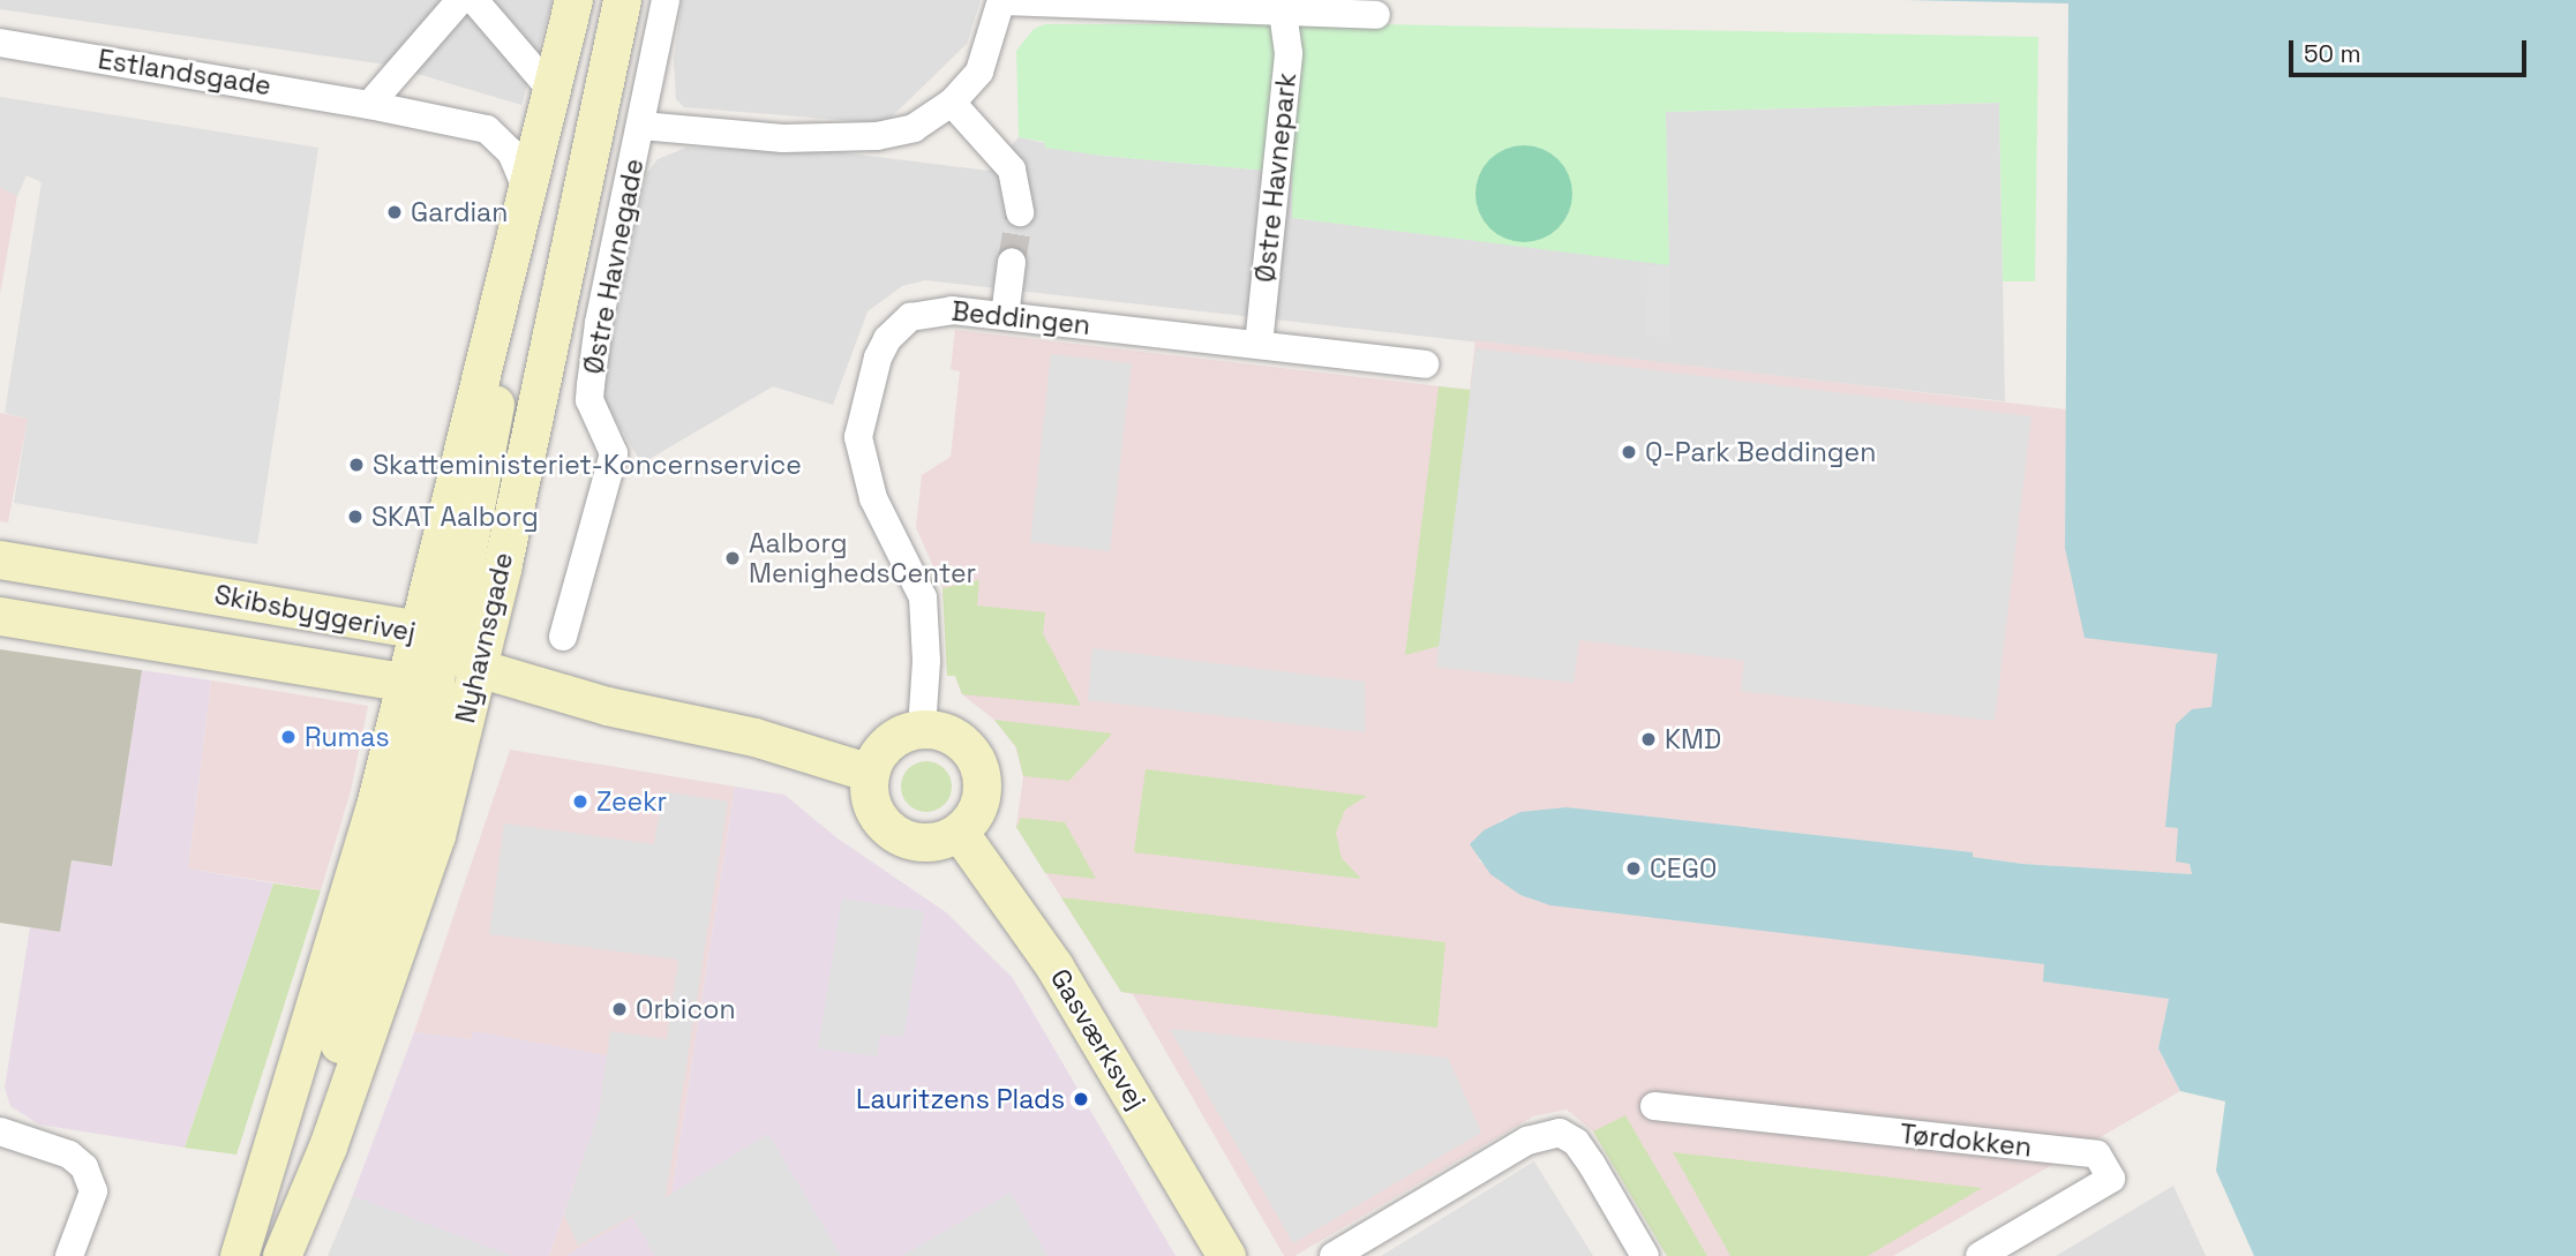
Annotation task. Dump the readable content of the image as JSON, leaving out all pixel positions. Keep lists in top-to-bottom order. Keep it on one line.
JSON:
{"streets":{"street":["Estlandsgade","Østre Havnepark","Østre Havnegade","Beddingen","Skibsbyggerivej","Nyhavnsgade","Gasværksvej","Tørdokken"]},"crossings":[["Østre Havnepark","Beddingen"],["Beddingen","Gasværksvej"],["Skibsbyggerivej","Nyhavnsgade"]],"places":["Gardian","Q-Park Beddingen","Skatteministeriet-Koncernservice","SKAT Aalborg","Aalborg MenighedsCenter","Rumas","KMD","Zeekr","CEGO","Orbicon","Lauritzens Plads"],"scale_bar":"50 m"}
